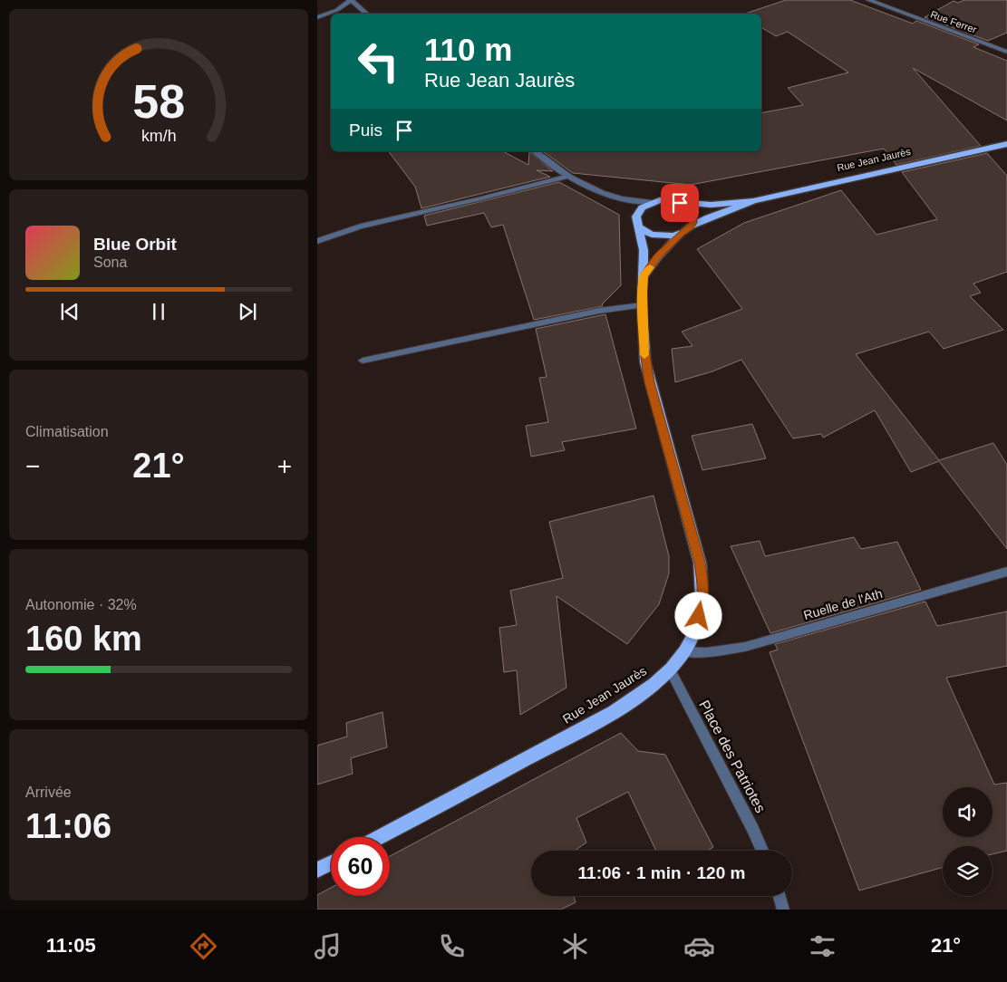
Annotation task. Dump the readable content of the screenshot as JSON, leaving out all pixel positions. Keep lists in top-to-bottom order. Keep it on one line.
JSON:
{"streets":{"main road":["Rue Jean Jaurès"],"street":["Rue Ferrer","Ruelle de l'Ath","Place des Patriotes"]},"crossings":[["Rue Jean Jaurès","Ruelle de l'Ath"],["Rue Jean Jaurès","Place des Patriotes"]],"page":{"turn":["110 m","Rue Jean Jaurès"],"then":"Puis","song":["Blue Orbit","Sona"],"tile":["Climatisation",["Autonomie · 32%","160 km"],["Arrivée","11:06"]],"heat":["−","21°","+"],"limit":"60","trip":"11:06 · 1 min · 120 m","tabs":["11:05","21°"],"gauge":["58","km/h"]}}
